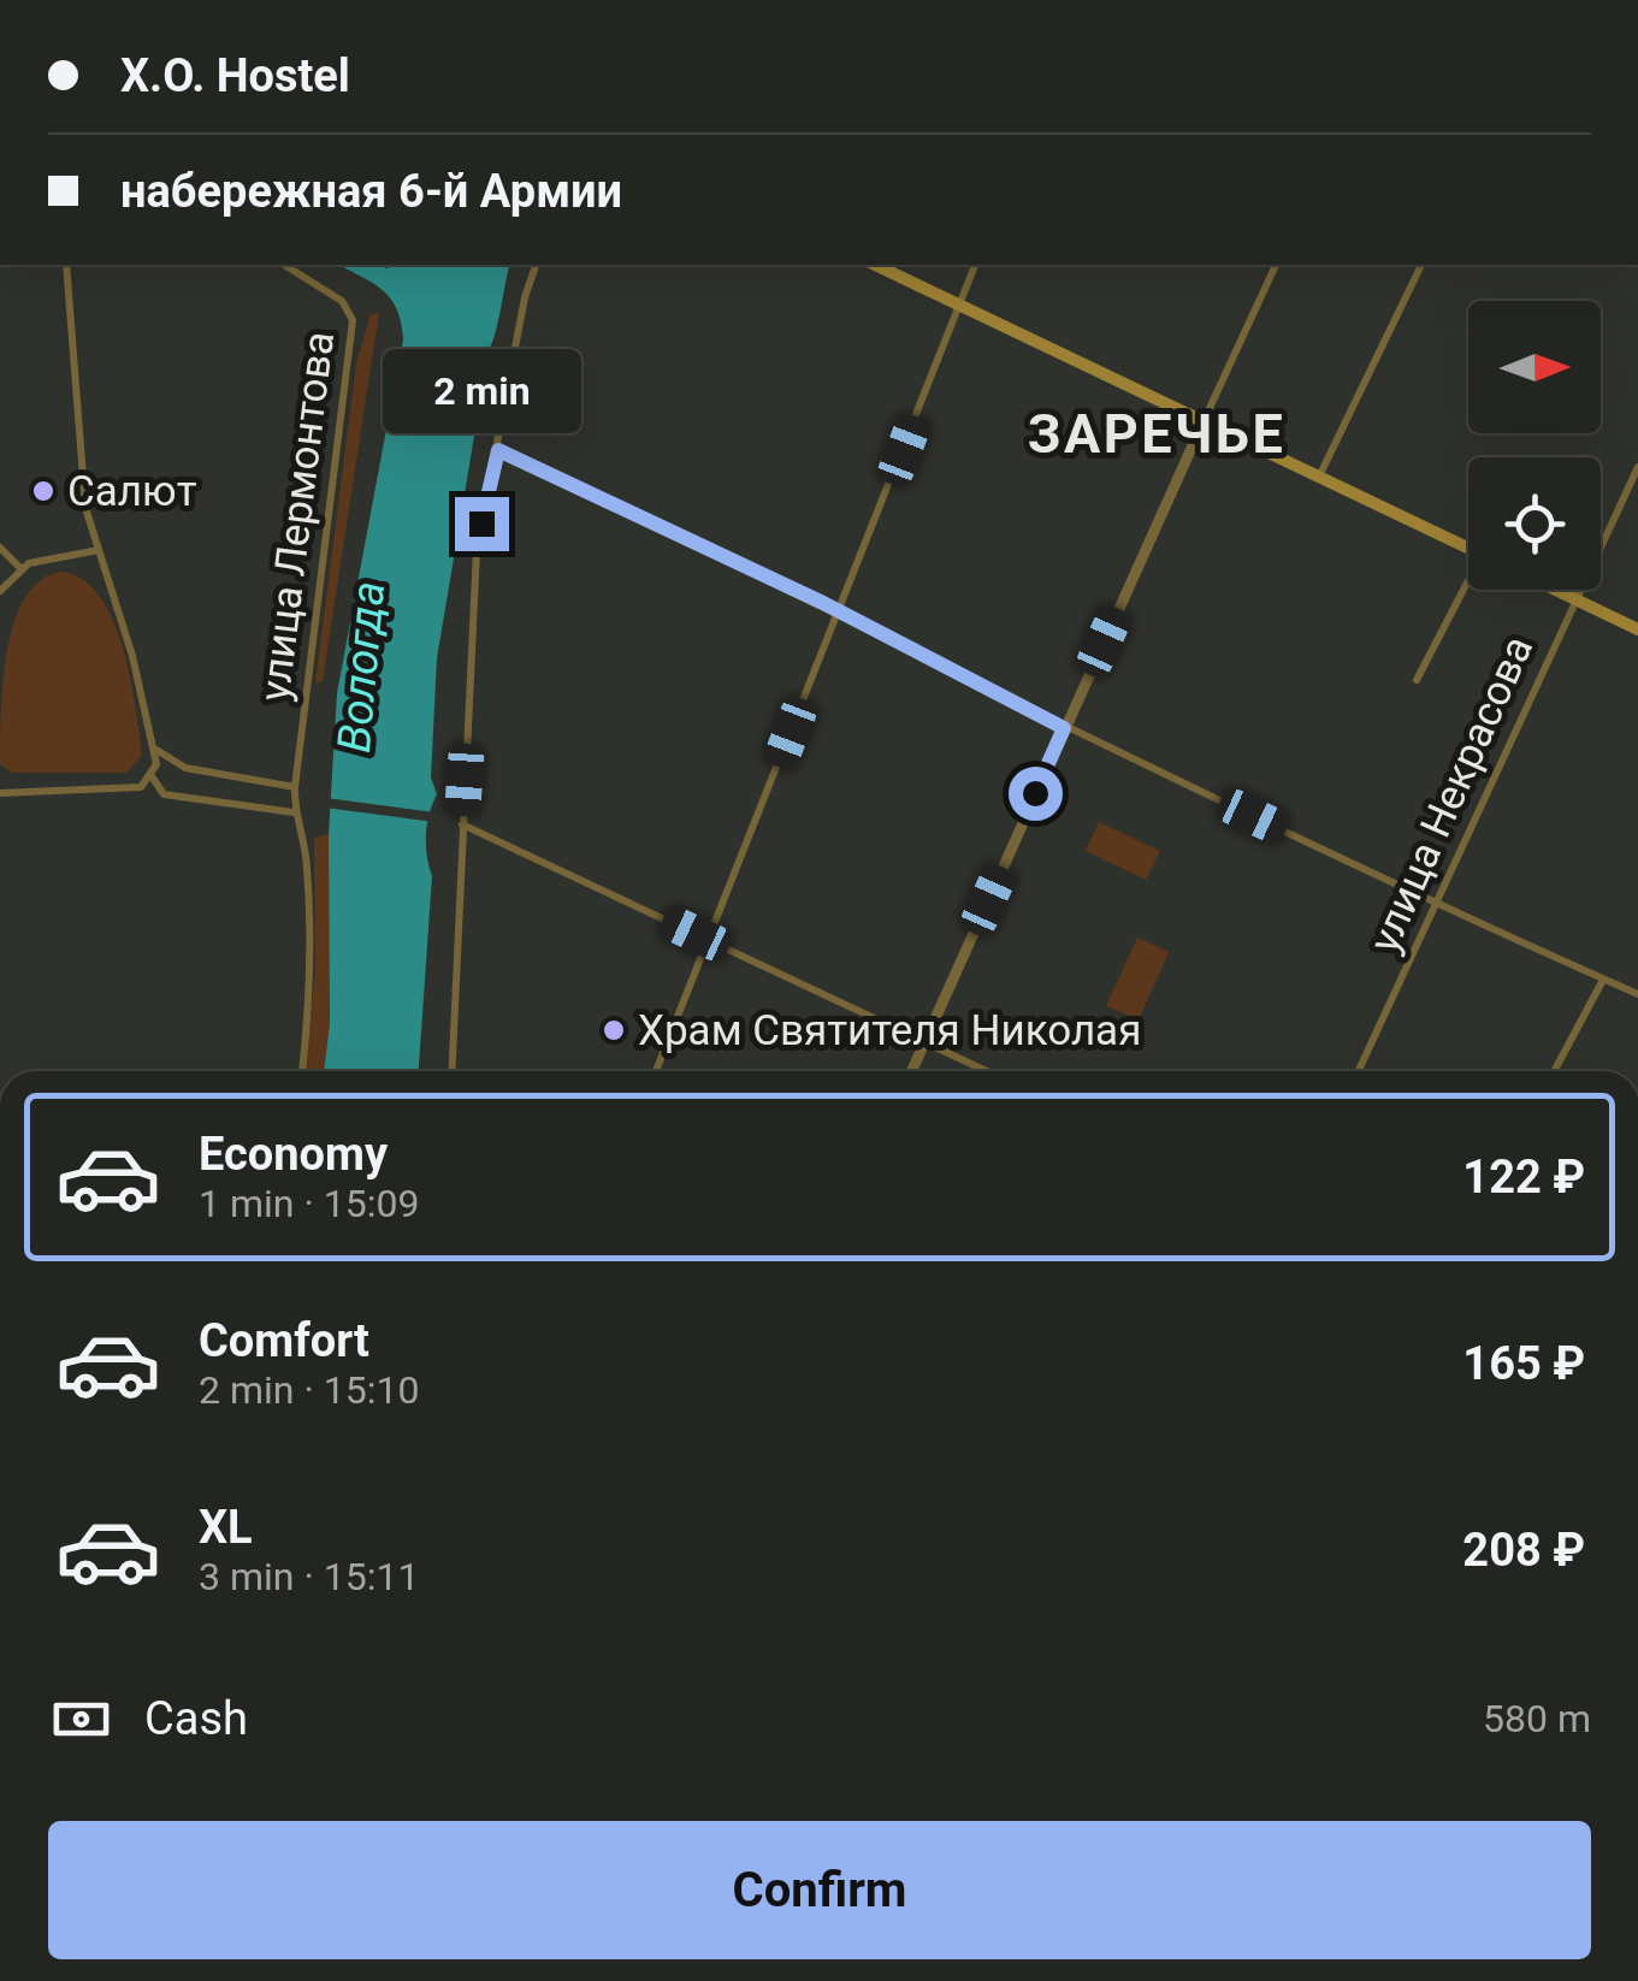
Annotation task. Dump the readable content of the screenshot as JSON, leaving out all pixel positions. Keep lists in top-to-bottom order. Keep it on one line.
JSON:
{"streets":{"street":["улица Лермонтова","улица Некрасова"]},"districts":["ЗАРЕЧЬЕ"],"water":["Вологда"],"places":["Салют","Храм Святителя Николая"],"north":"right","page":{"banner":["X.O. Hostel","набережная 6-й Армии"],"bubble":"2 min","list":[{"name":"Economy","note":"1 min · 15:09","value":"122 ₽"},{"name":"Comfort","note":"2 min · 15:10","value":"165 ₽"},{"name":"XL","note":"3 min · 15:11","value":"208 ₽"}],"pay":["Cash","580 m"],"buttons":"Confirm"}}
